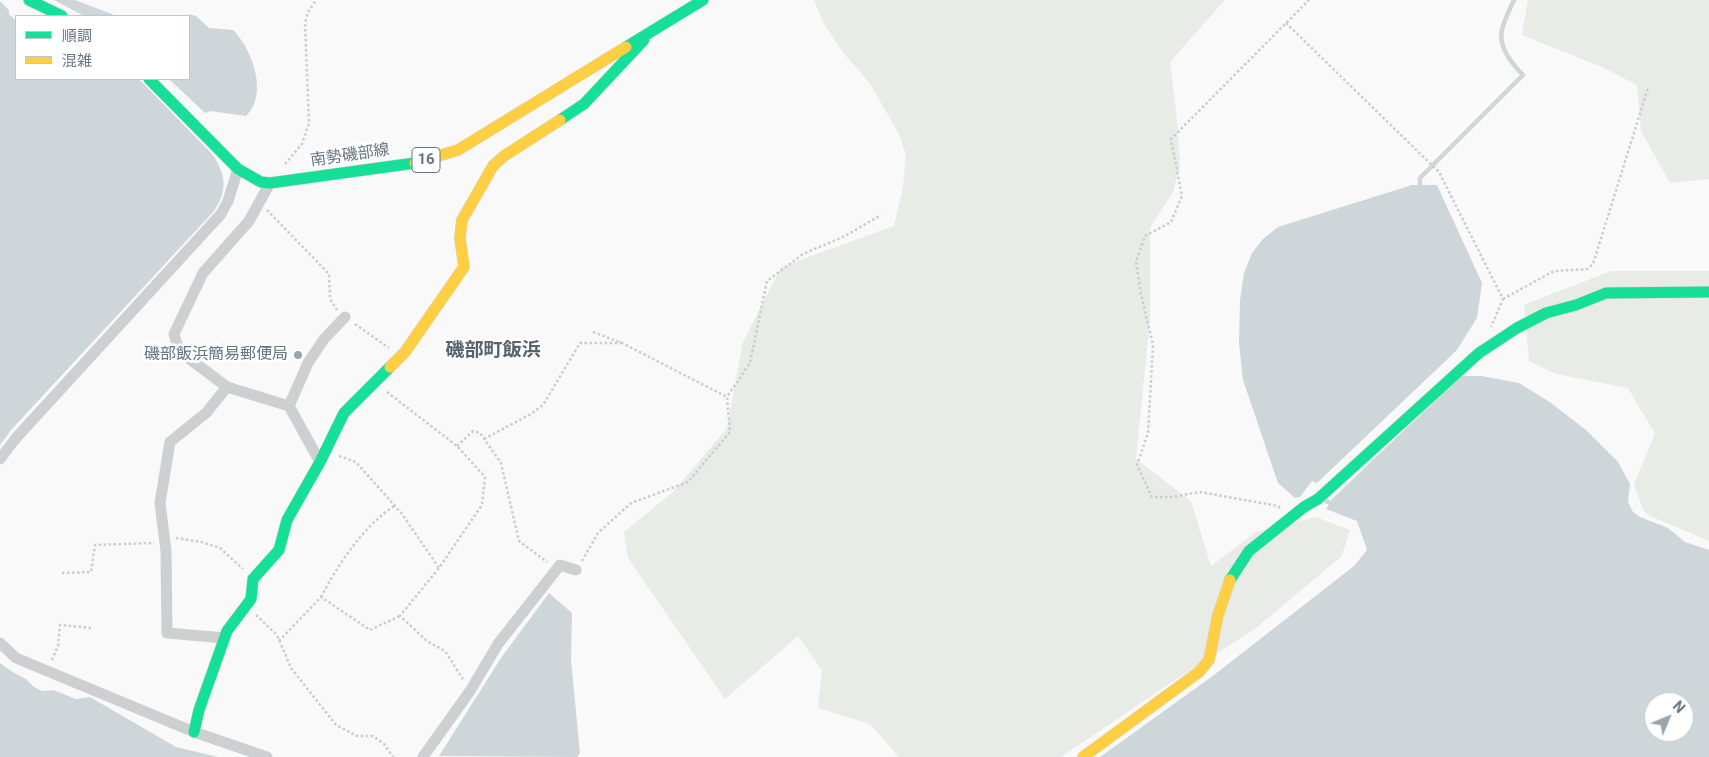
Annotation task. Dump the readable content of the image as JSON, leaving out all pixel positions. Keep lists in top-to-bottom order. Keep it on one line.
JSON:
{"streets":{"street":["南勢磯部線","16"]},"districts":["磯部町飯浜"],"places":["磯部飯浜簡易郵便局"],"legend":["順調","混雑"],"north":"top right"}
